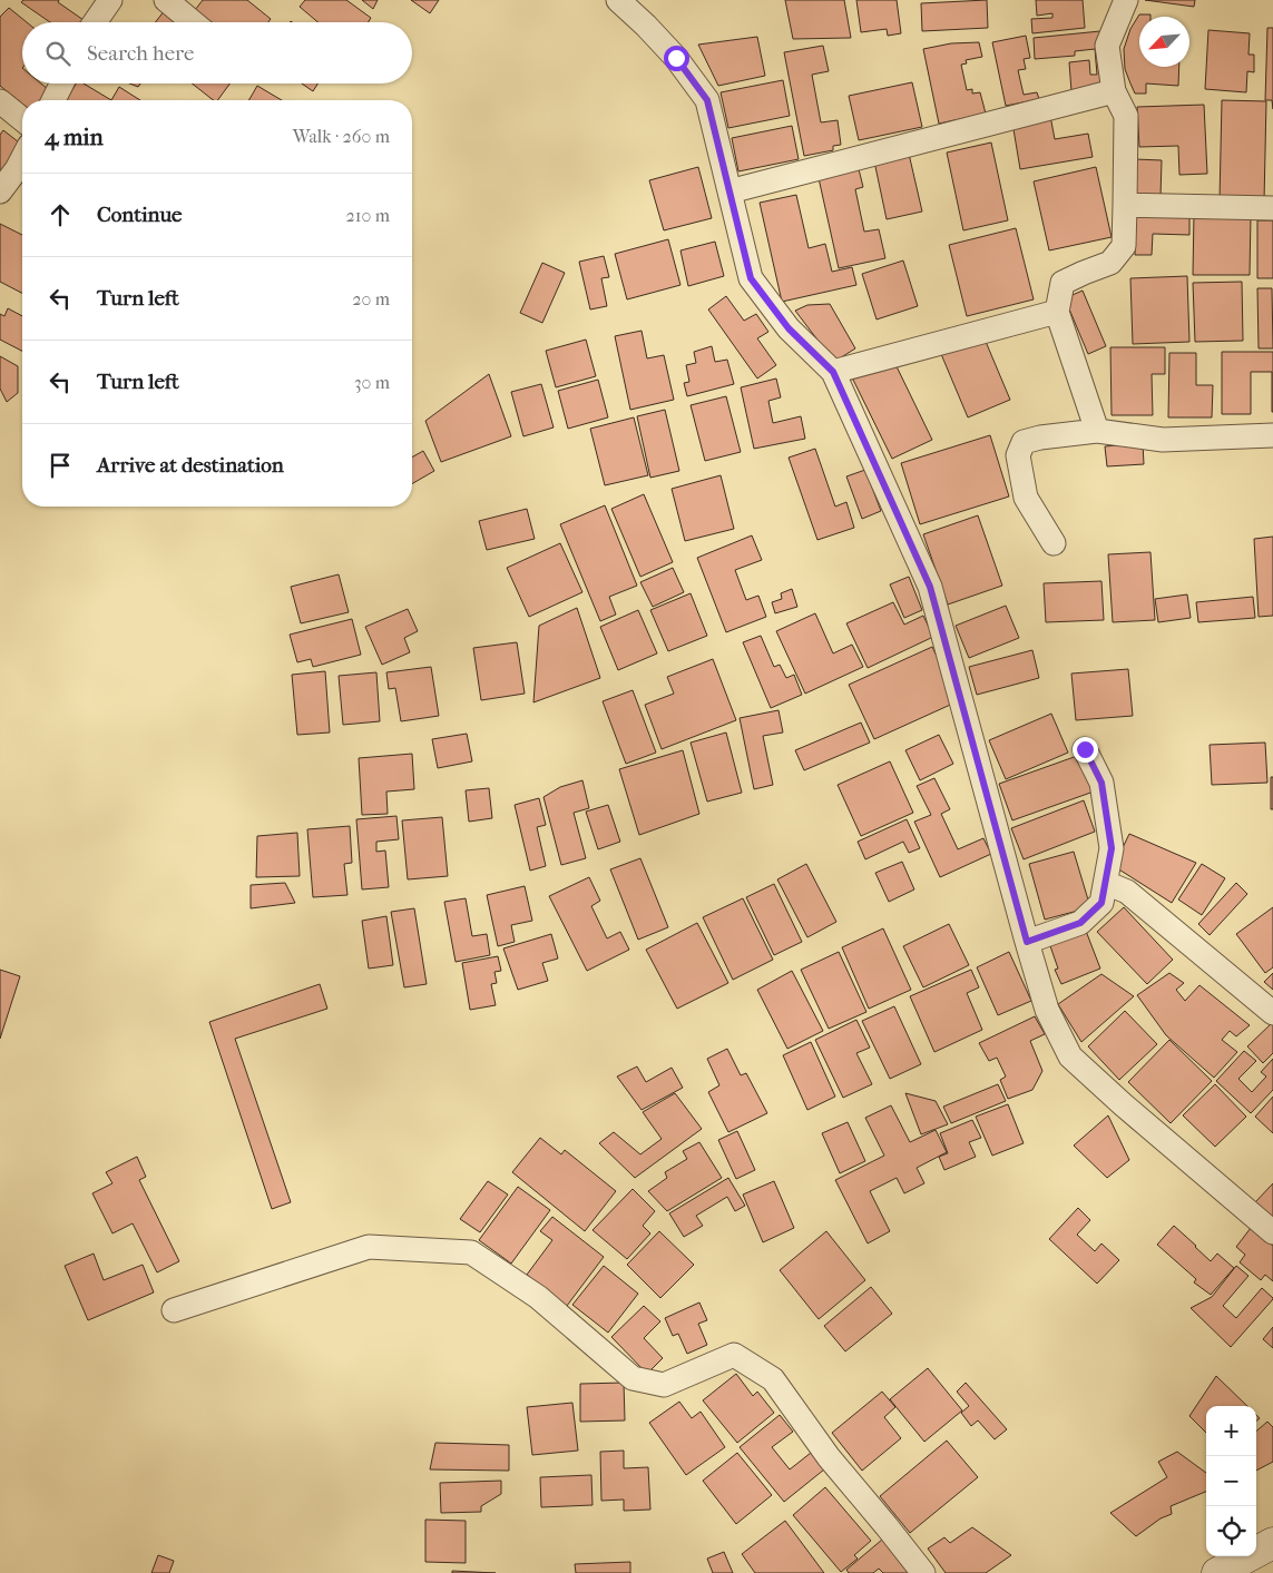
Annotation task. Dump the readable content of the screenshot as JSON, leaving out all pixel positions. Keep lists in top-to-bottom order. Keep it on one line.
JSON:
{"north":"bottom left","page":{"search":"Search here","heading":["4 min","Walk · 260 m"],"list":[["Continue","210 m"],["Turn left","20 m"],["Turn left","30 m"],"Arrive at destination"],"map_buttons":["+","−"]}}
